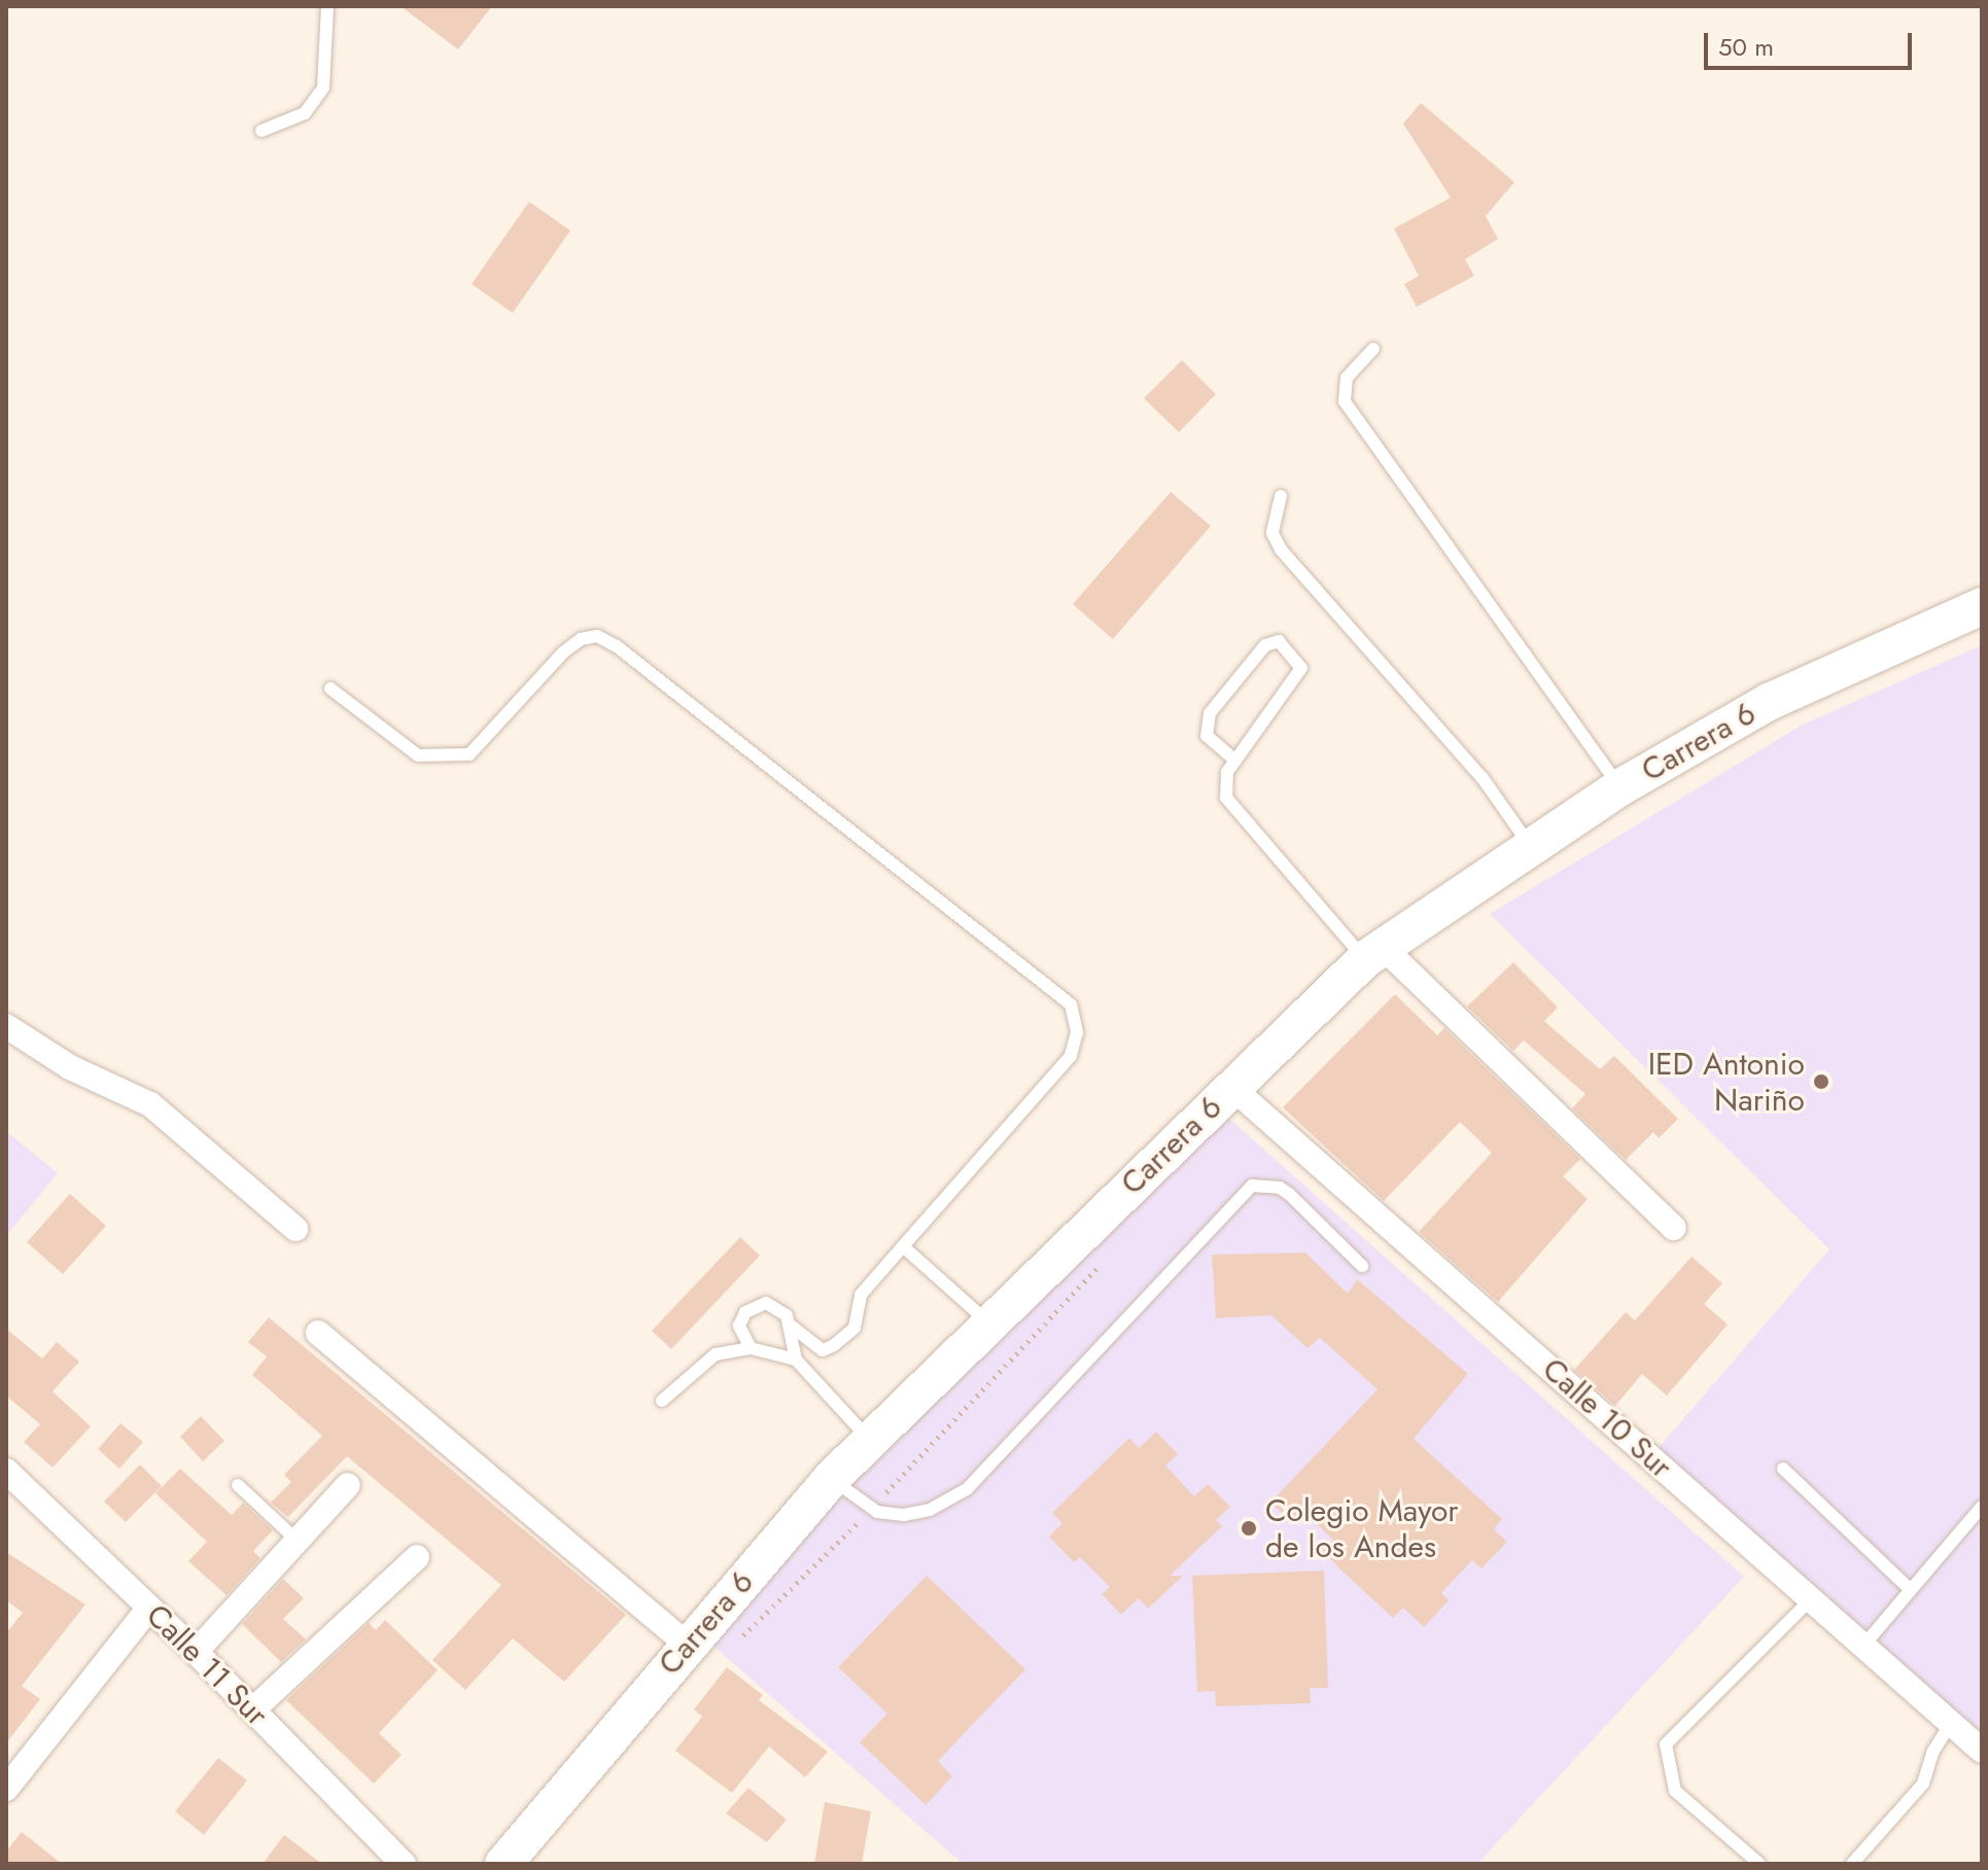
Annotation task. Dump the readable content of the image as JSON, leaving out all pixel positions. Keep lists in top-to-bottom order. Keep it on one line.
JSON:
{"streets":{"main road":["Carrera 6"],"street":["Calle 10 Sur","Calle 11 Sur"]},"crossings":[["Carrera 6","Calle 10 Sur"]],"places":["IED Antonio Nariño","Colegio Mayor de los Andes"],"scale_bar":"50 m"}
